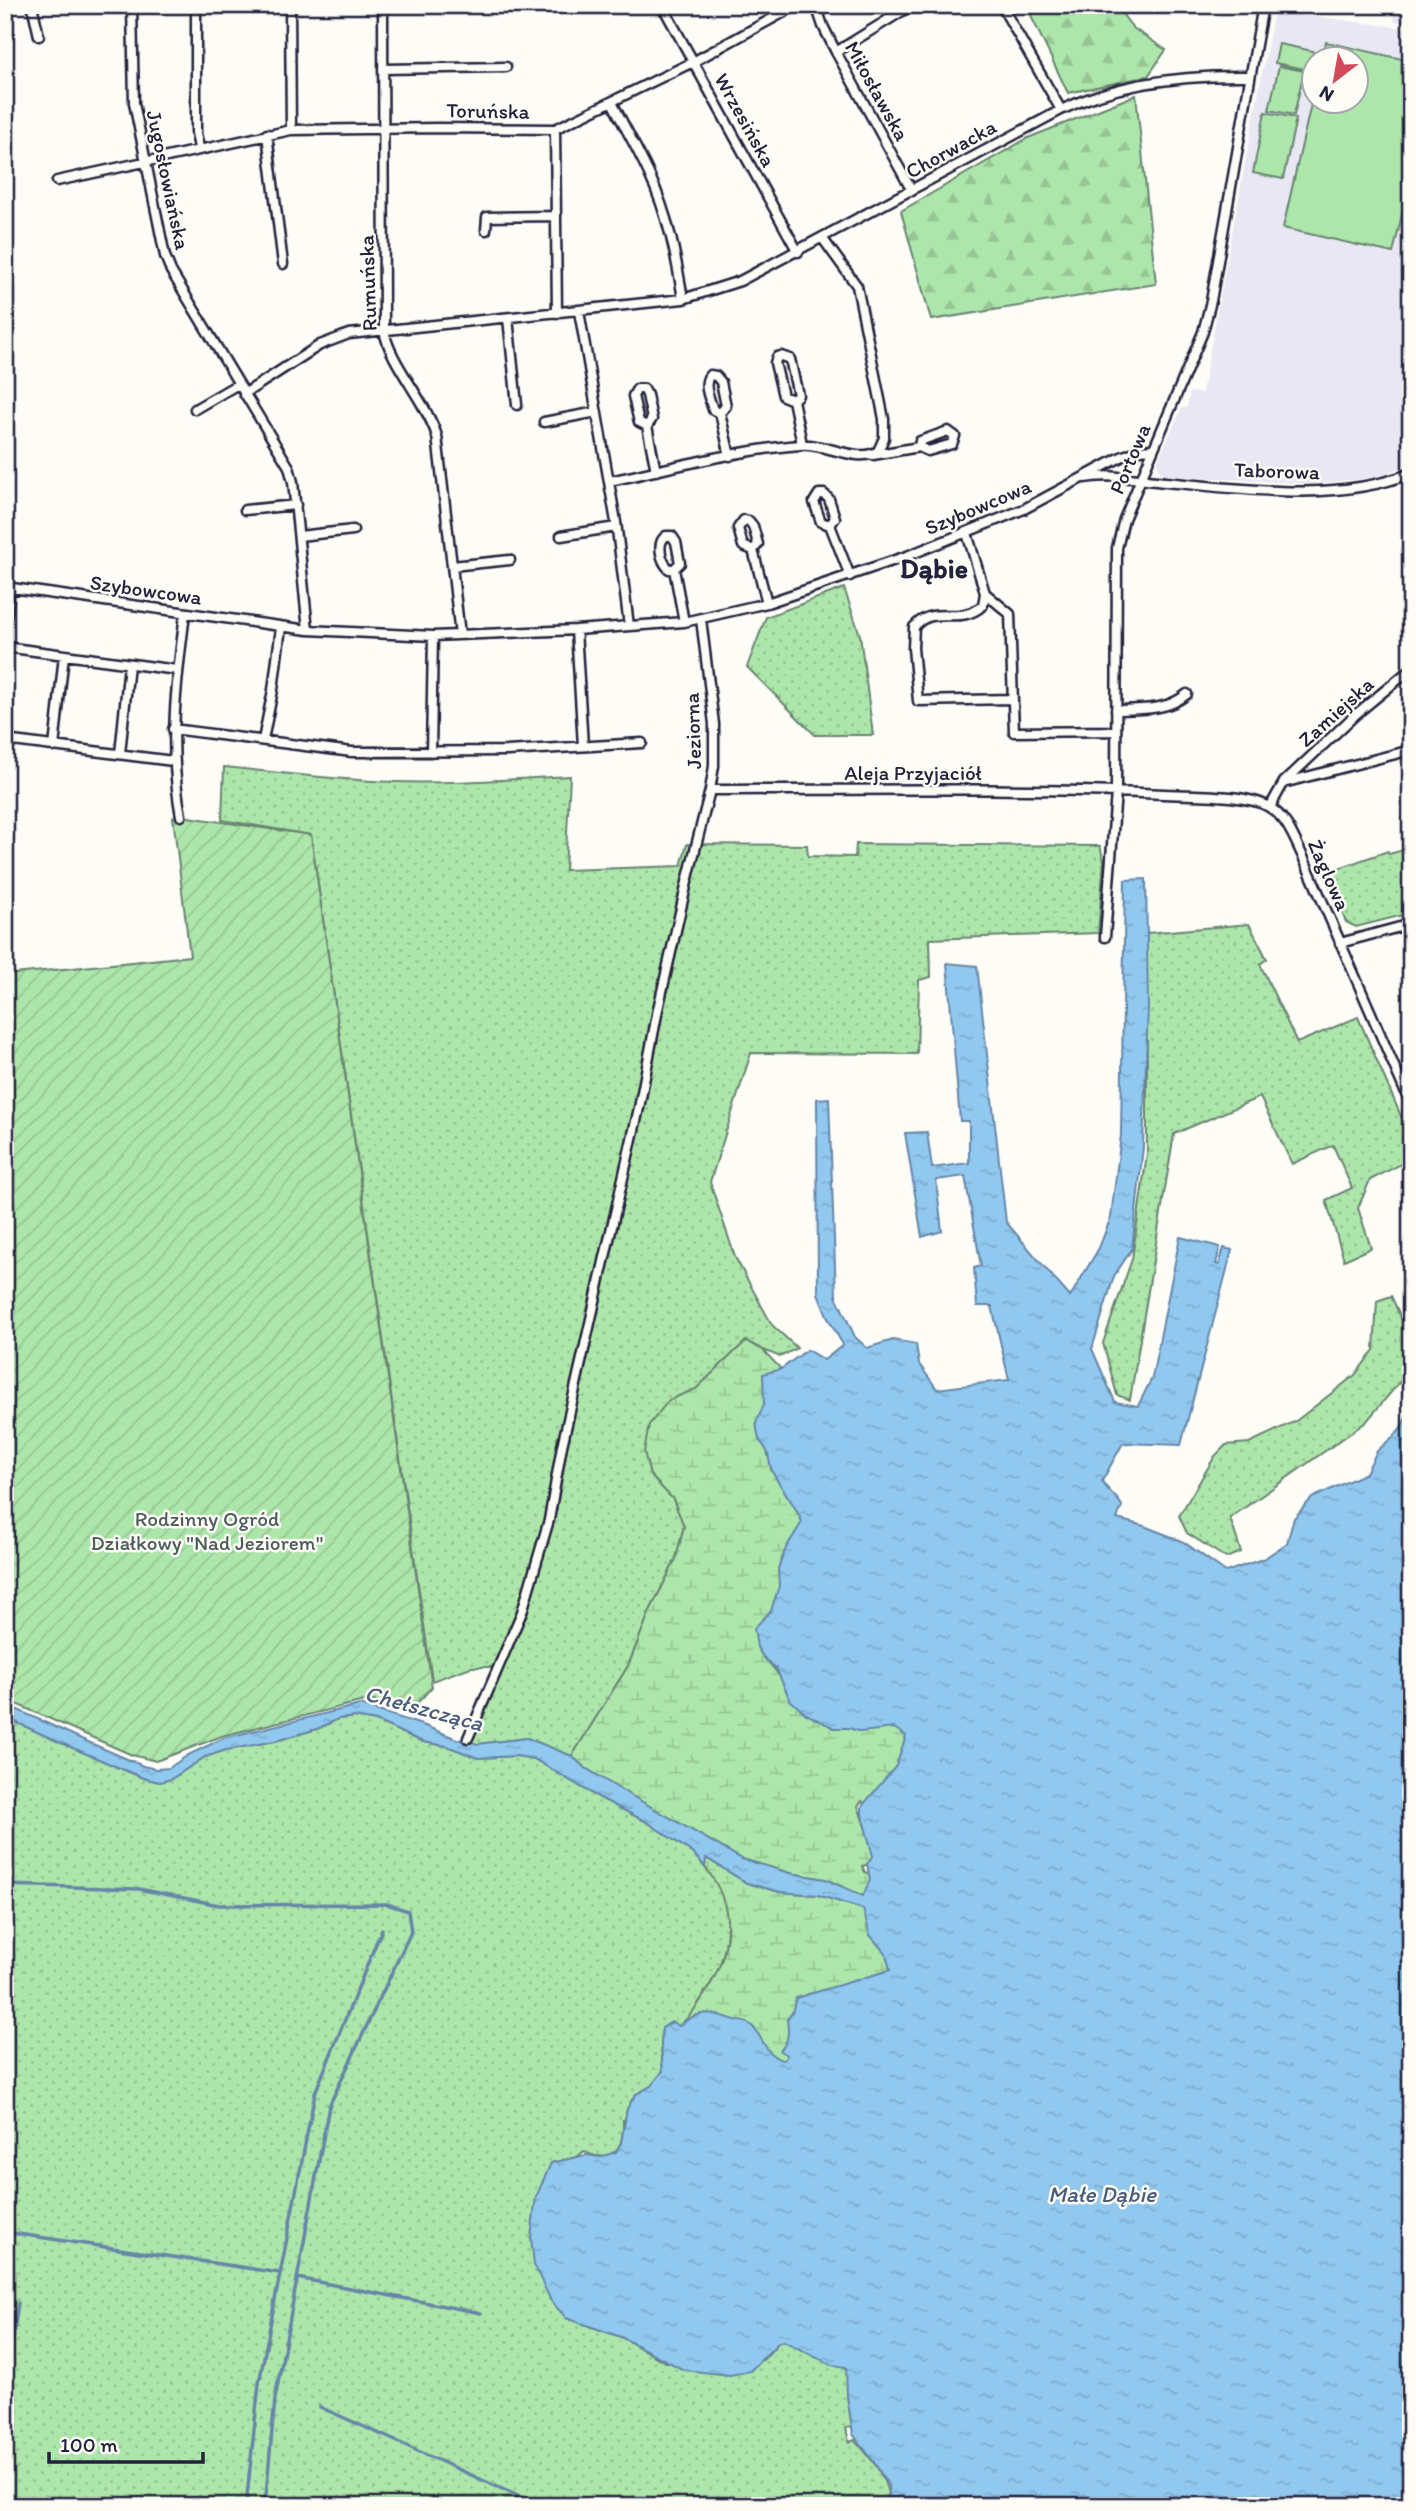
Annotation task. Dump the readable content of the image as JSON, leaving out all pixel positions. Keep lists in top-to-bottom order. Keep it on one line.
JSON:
{"streets":{"street":["Miłosławska","Toruńska","Wrzesińska","Chorwacka","Jugosłowiańska","Rumuńska","Portowa","Taborowa","Szybowcowa","Zamiejska","Jeziorna","Aleja Przyjaciół","Żaglowa"]},"crossings":[["Miłosławska","Chorwacka"],["Toruńska","Wrzesińska"],["Toruńska","Jugosłowiańska"],["Toruńska","Rumuńska"],["Wrzesińska","Chorwacka"],["Chorwacka","Jugosłowiańska"],["Chorwacka","Rumuńska"],["Chorwacka","Portowa"],["Jugosłowiańska","Szybowcowa"],["Rumuńska","Szybowcowa"],["Portowa","Taborowa"],["Portowa","Szybowcowa"],["Portowa","Aleja Przyjaciół"],["Taborowa","Szybowcowa"],["Szybowcowa","Jeziorna"],["Zamiejska","Żaglowa"],["Jeziorna","Aleja Przyjaciół"]],"districts":["Dąbie"],"water":["Chełszcząca","Małe Dąbie"],"parks":["Rodzinny Ogród Działkowy \"Nad Jeziorem\""],"scale_bar":"100 m","north":"bottom left"}
